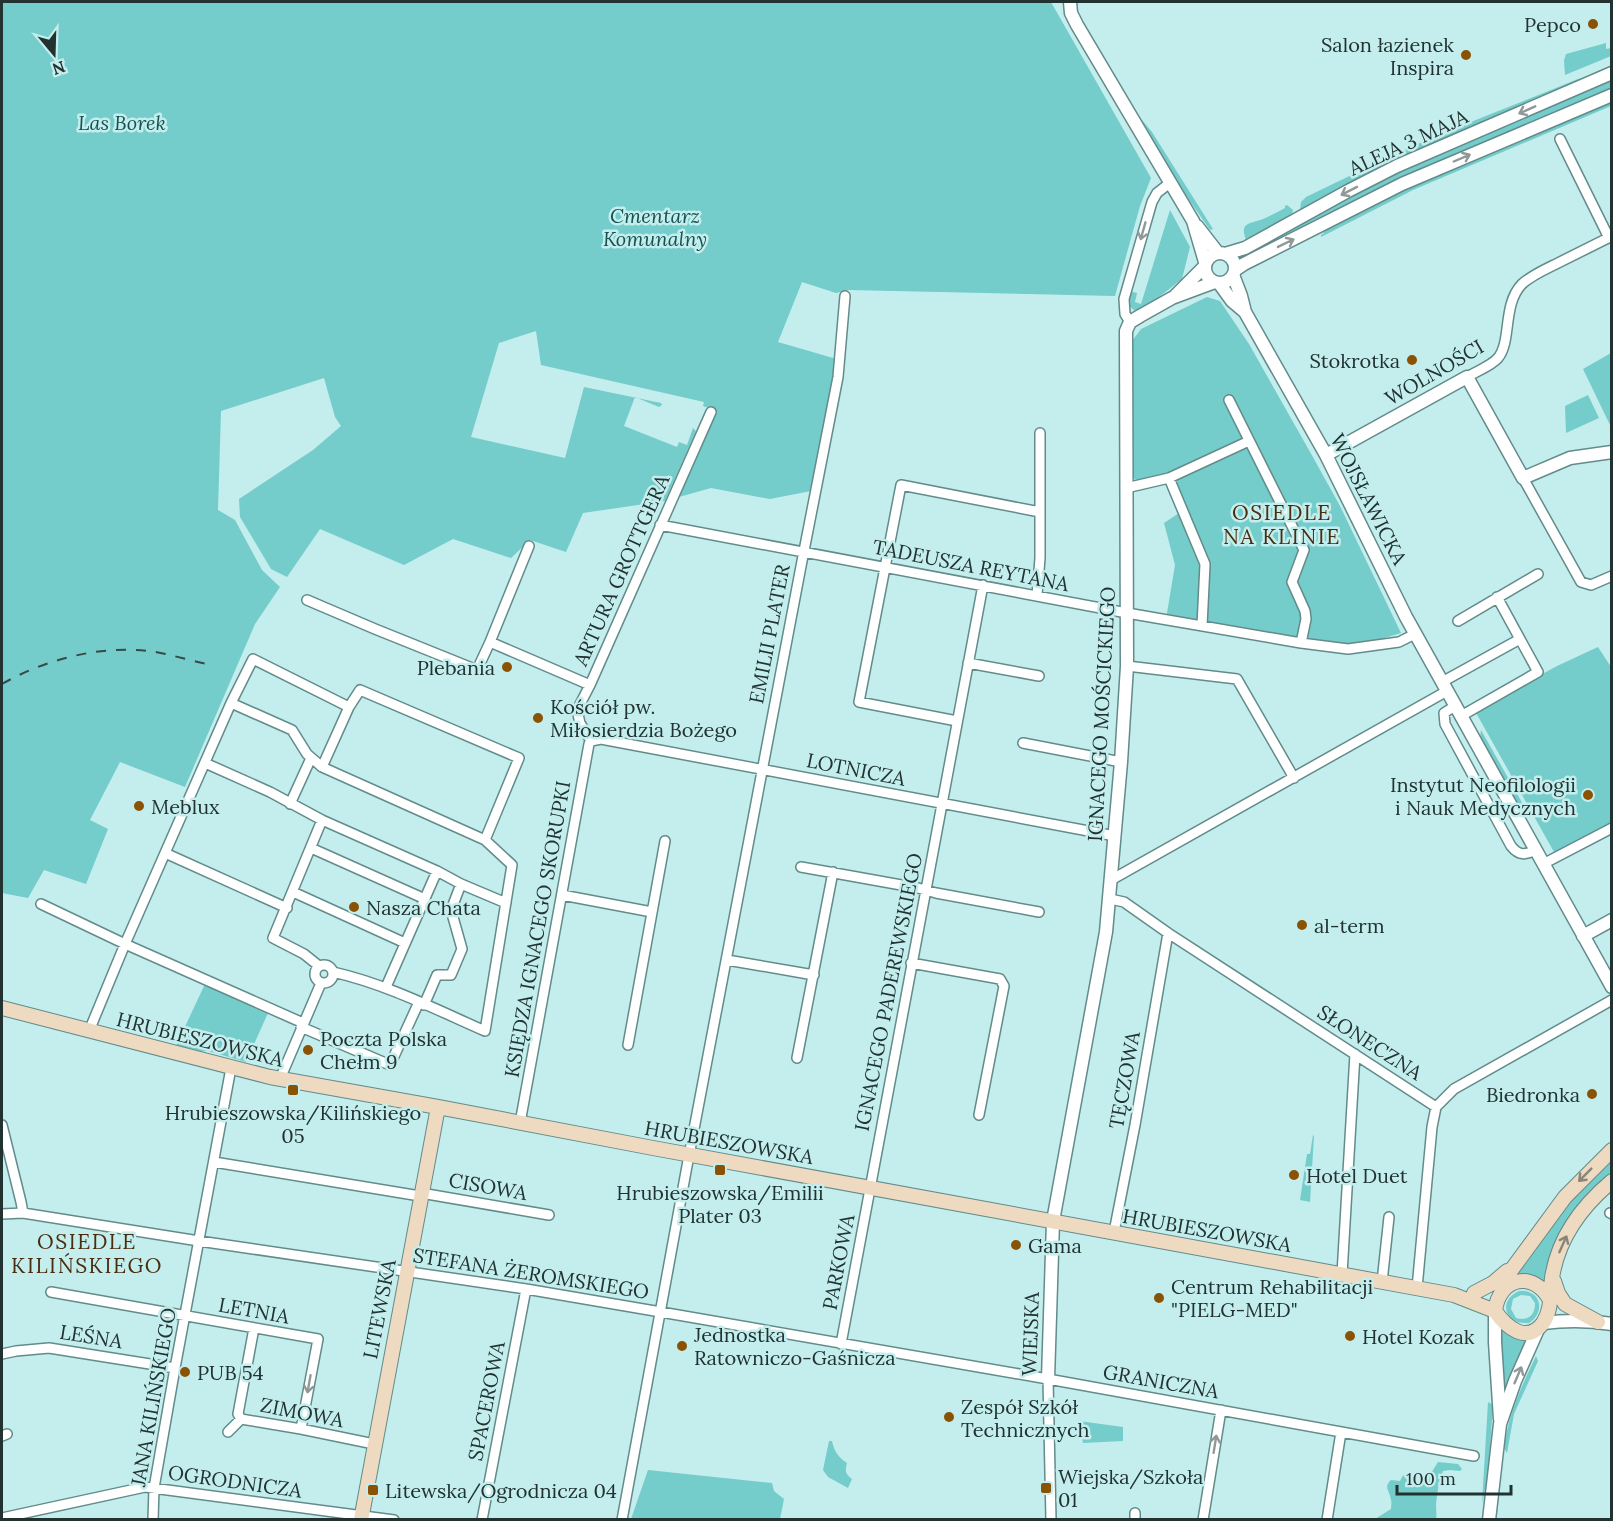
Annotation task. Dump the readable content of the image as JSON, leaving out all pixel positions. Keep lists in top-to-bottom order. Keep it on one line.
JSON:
{"streets":{"main road":["HRUBIESZOWSKA","LITEWSKA"],"street":["ALEJA 3 MAJA","WOLNOŚCI","WOJSŁAWICKA","TADEUSZA REYTANA","ARTURA GROTTGERA","EMILII PLATER","IGNACEGO MOŚCICKIEGO","LOTNICZA","KSIĘDZA IGNACEGO SKORUPKI","IGNACEGO PADEREWSKIEGO","SŁONECZNA","TĘCZOWA","CISOWA","PARKOWA","STEFANA ŻEROMSKIEGO","LETNIA","WIEJSKA","LEŚNA","GRANICZNA","JANA KILIŃSKIEGO","SPACEROWA","ZIMOWA","OGRODNICZA"]},"crossings":[["ALEJA 3 MAJA","WOJSŁAWICKA"],["WOLNOŚCI","WOJSŁAWICKA"],["WOJSŁAWICKA","TADEUSZA REYTANA"],["TADEUSZA REYTANA","ARTURA GROTTGERA"],["TADEUSZA REYTANA","EMILII PLATER"],["TADEUSZA REYTANA","IGNACEGO MOŚCICKIEGO"],["TADEUSZA REYTANA","IGNACEGO PADEREWSKIEGO"],["ARTURA GROTTGERA","LOTNICZA"],["ARTURA GROTTGERA","KSIĘDZA IGNACEGO SKORUPKI"],["EMILII PLATER","LOTNICZA"],["EMILII PLATER","HRUBIESZOWSKA"],["EMILII PLATER","STEFANA ŻEROMSKIEGO"],["IGNACEGO MOŚCICKIEGO","LOTNICZA"],["IGNACEGO MOŚCICKIEGO","HRUBIESZOWSKA"],["IGNACEGO MOŚCICKIEGO","SŁONECZNA"],["IGNACEGO MOŚCICKIEGO","WIEJSKA"],["LOTNICZA","KSIĘDZA IGNACEGO SKORUPKI"],["LOTNICZA","IGNACEGO PADEREWSKIEGO"],["KSIĘDZA IGNACEGO SKORUPKI","HRUBIESZOWSKA"],["IGNACEGO PADEREWSKIEGO","HRUBIESZOWSKA"],["IGNACEGO PADEREWSKIEGO","PARKOWA"],["HRUBIESZOWSKA","TĘCZOWA"],["HRUBIESZOWSKA","PARKOWA"],["HRUBIESZOWSKA","LITEWSKA"],["HRUBIESZOWSKA","WIEJSKA"],["HRUBIESZOWSKA","JANA KILIŃSKIEGO"],["SŁONECZNA","TĘCZOWA"],["CISOWA","LITEWSKA"],["CISOWA","JANA KILIŃSKIEGO"],["PARKOWA","STEFANA ŻEROMSKIEGO"],["PARKOWA","GRANICZNA"],["STEFANA ŻEROMSKIEGO","LITEWSKA"],["STEFANA ŻEROMSKIEGO","GRANICZNA"],["STEFANA ŻEROMSKIEGO","JANA KILIŃSKIEGO"],["STEFANA ŻEROMSKIEGO","SPACEROWA"],["LITEWSKA","ZIMOWA"],["LITEWSKA","OGRODNICZA"],["LETNIA","JANA KILIŃSKIEGO"],["LETNIA","ZIMOWA"],["WIEJSKA","GRANICZNA"],["LEŚNA","JANA KILIŃSKIEGO"],["JANA KILIŃSKIEGO","OGRODNICZA"]],"districts":["OSIEDLE NA KLINIE","OSIEDLE KILIŃSKIEGO"],"parks":["Las Borek","Cmentarz Komunalny"],"places":{"other":["Pepco","Salon łazienek Inspira","Stokrotka","Plebania","Kościół pw. Miłosierdzia Bożego","Instytut Neofilologii i Nauk Medycznych","Meblux","Nasza Chata","al-term","Poczta Polska Chełm 9","Biedronka","Hotel Duet","Gama","Centrum Rehabilitacji \"PIELG-MED\"","Hotel Kozak","Jednostka Ratowniczo-Gaśnicza","PUB 54","Zespół Szkół Technicznych"],"transit":["Hrubieszowska/Kilińskiego 05","Hrubieszowska/Emilii Plater 03","Wiejska/Szkoła 01","Litewska/Ogrodnicza 04"]},"scale_bar":"100 m","north":"bottom"}
